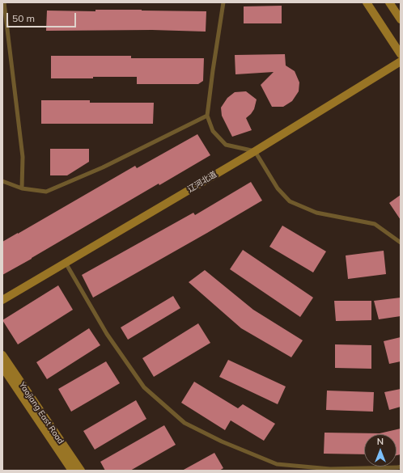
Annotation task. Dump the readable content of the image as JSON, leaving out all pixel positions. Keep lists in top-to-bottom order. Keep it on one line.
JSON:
{"streets":{"street":["辽河北道","Yaojiang East Road"]},"scale_bar":"50 m","north":"top"}
